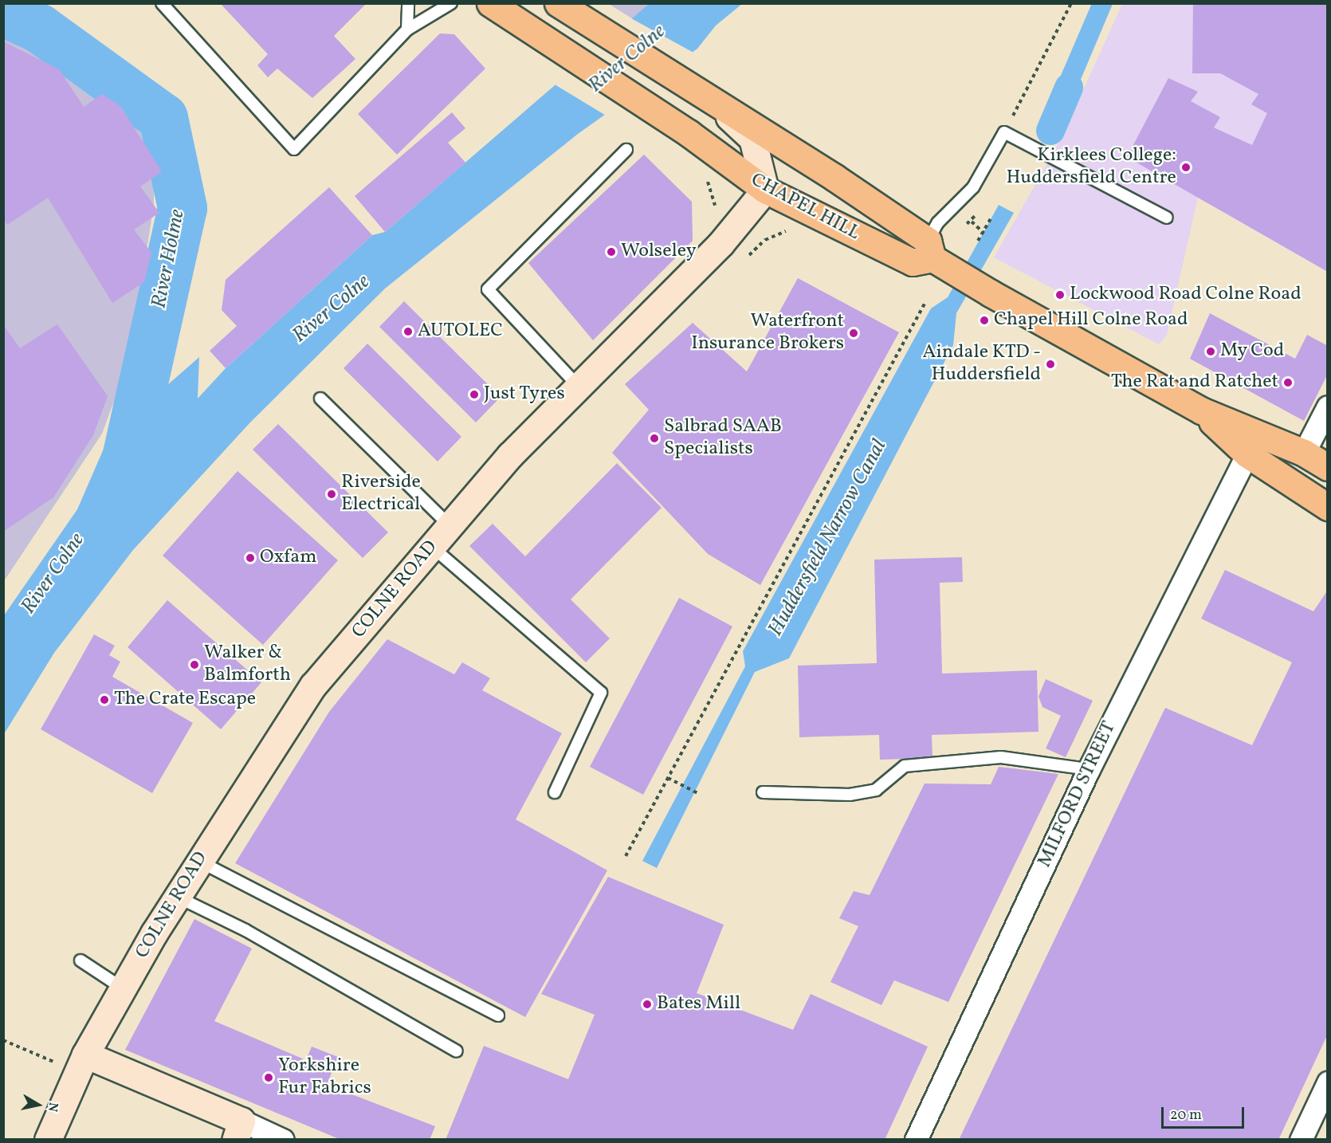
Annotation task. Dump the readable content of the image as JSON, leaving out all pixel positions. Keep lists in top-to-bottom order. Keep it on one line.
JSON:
{"streets":{"main road":["CHAPEL HILL","COLNE ROAD"],"street":["MILFORD STREET"]},"crossings":[["CHAPEL HILL","COLNE ROAD"],["CHAPEL HILL","MILFORD STREET"]],"water":["River Colne","River Holme","Huddersfield Narrow Canal"],"places":["Kirklees College: Huddersfield Centre","Wolseley","Lockwood Road Colne Road","Chapel Hill Colne Road","AUTOLEC","Waterfront Insurance Brokers","My Cod","Aindale KTD - Huddersfield","The Rat and Ratchet","Just Tyres","Salbrad SAAB Specialists","Riverside Electrical","Oxfam","Walker & Balmforth","The Crate Escape","Bates Mill","Yorkshire Fur Fabrics"],"scale_bar":"20 m","north":"right"}
